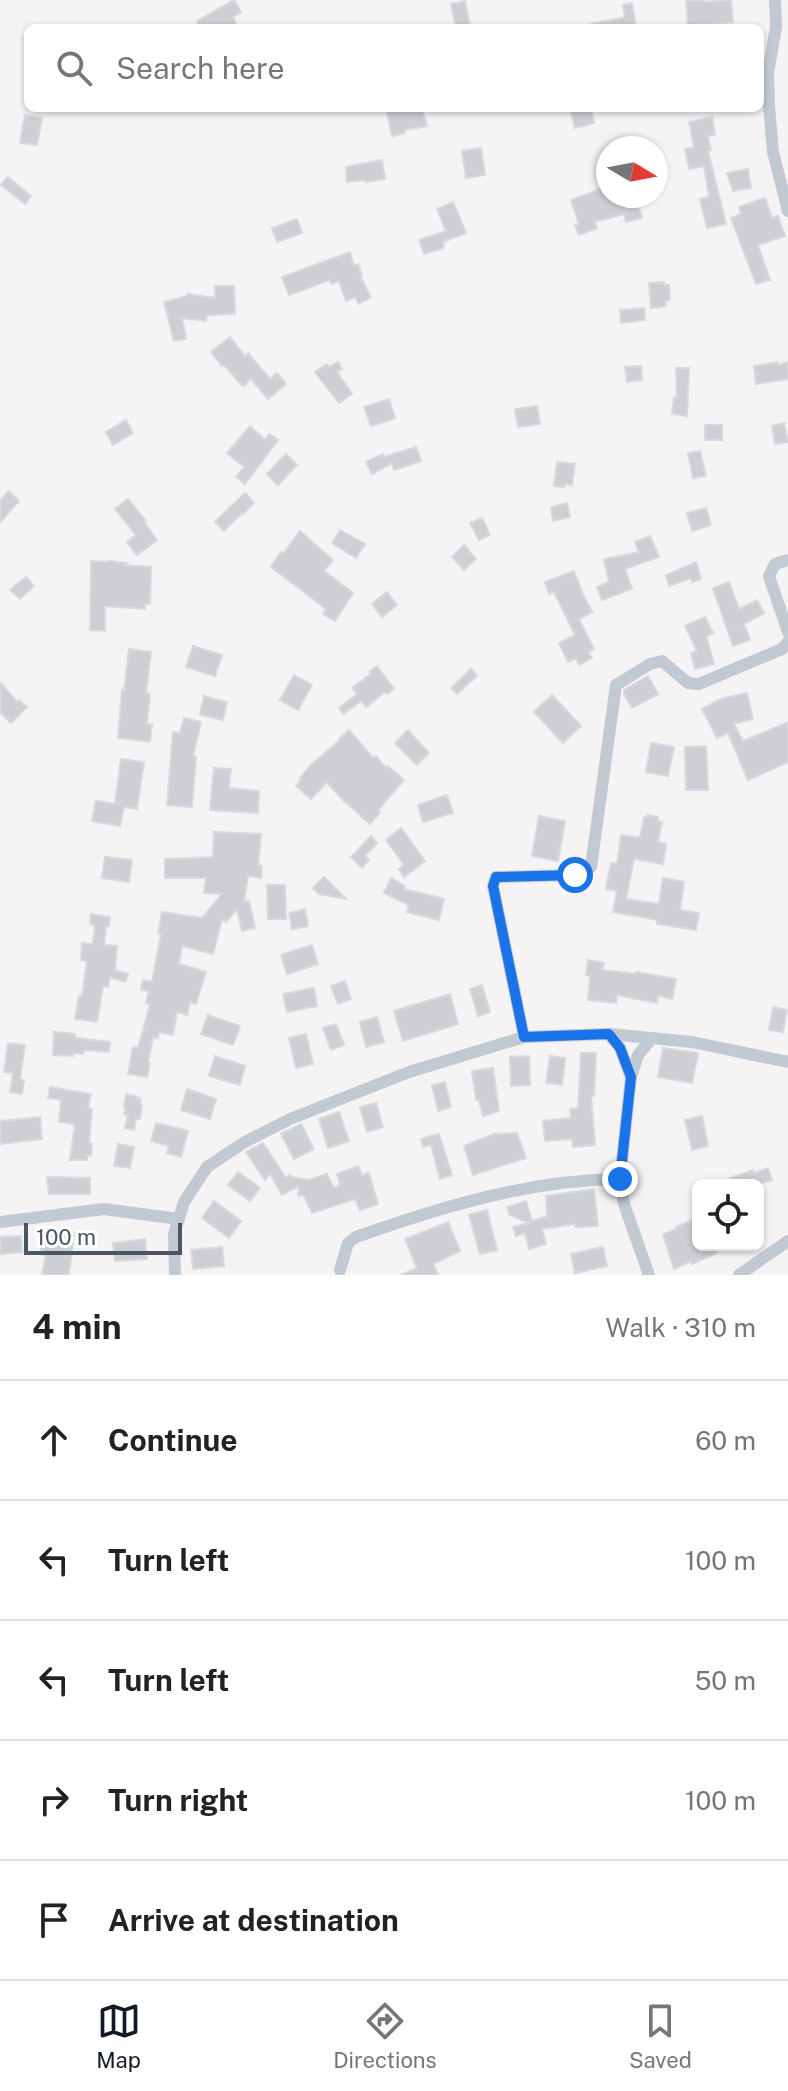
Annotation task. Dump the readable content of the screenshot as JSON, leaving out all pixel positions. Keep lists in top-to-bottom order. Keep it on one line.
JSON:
{"scale_bar":"100 m","north":"right","page":{"search":"Search here","scale":"100 m","heading":["4 min","Walk · 310 m"],"list":[["Continue","60 m"],["Turn left","100 m"],["Turn left","50 m"],["Turn right","100 m"],"Arrive at destination"],"nav":["Map","Directions","Saved"]}}
